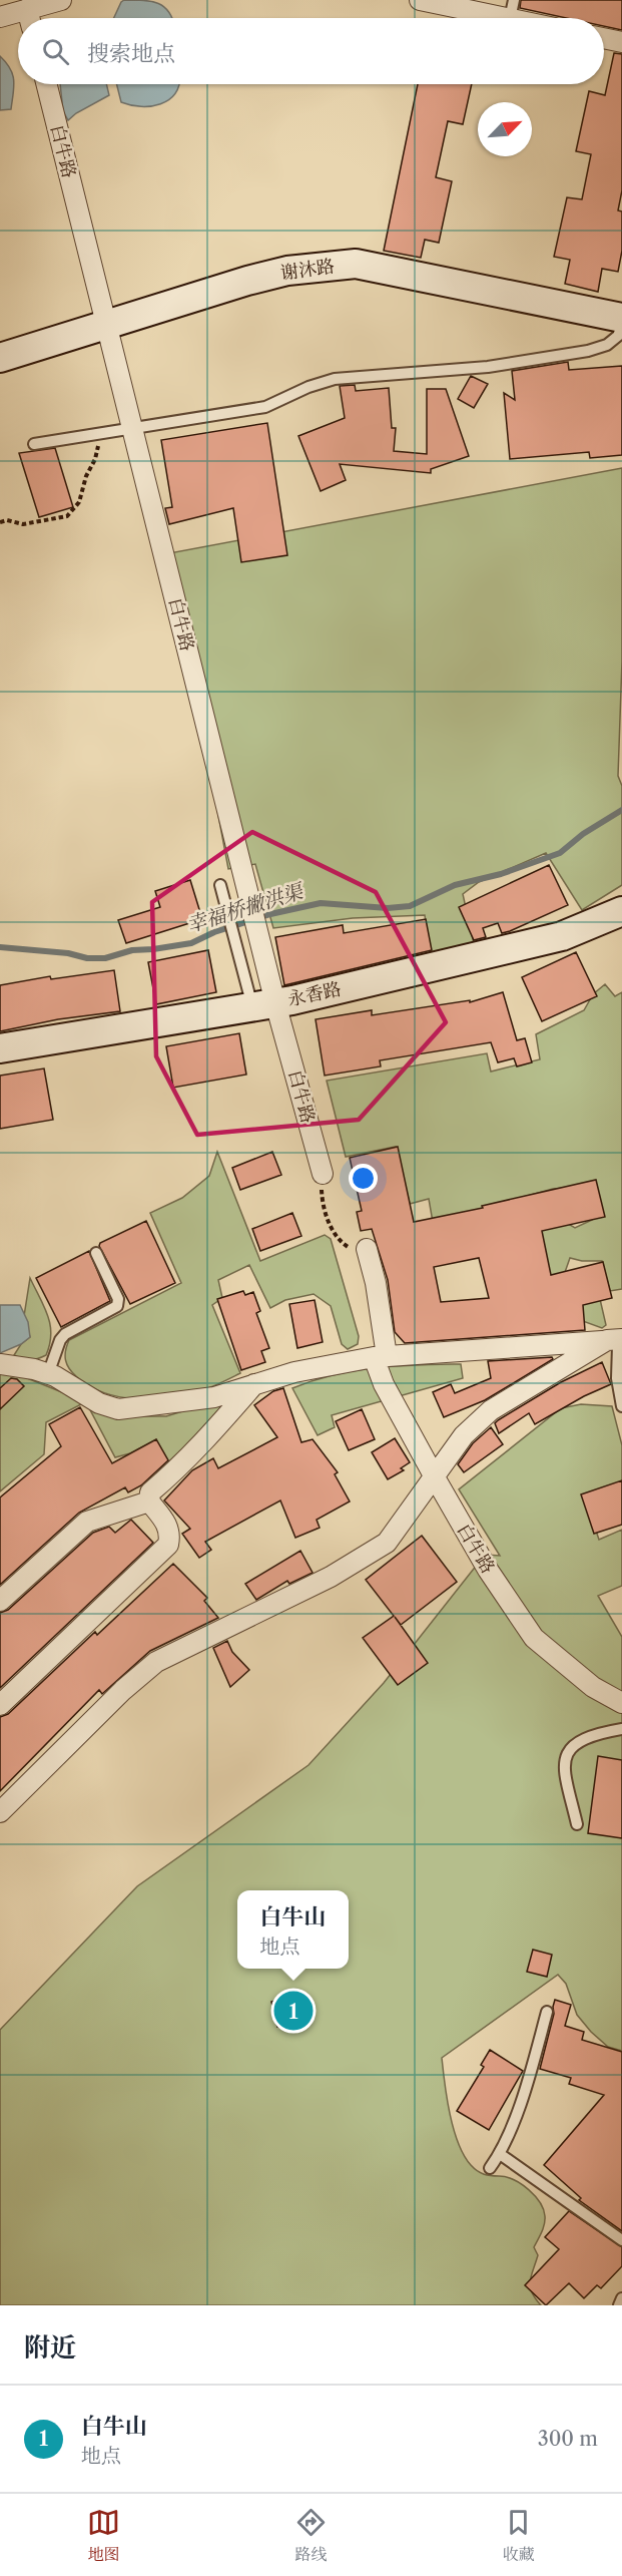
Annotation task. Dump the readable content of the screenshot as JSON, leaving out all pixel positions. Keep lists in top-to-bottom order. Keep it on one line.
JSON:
{"streets":{"street":["白牛路","谢沐路","永香路"]},"crossings":[["白牛路","谢沐路"],["白牛路","永香路"]],"water":["幸福桥撇洪渠"],"north":"top right","page":{"search":"搜索地点","popup":["白牛山","地点"],"pins":"1","heading":"附近","list":[{"mark":"1","name":"白牛山","note":"地点","value":"300 m"}],"nav":["地图","路线","收藏"]}}
